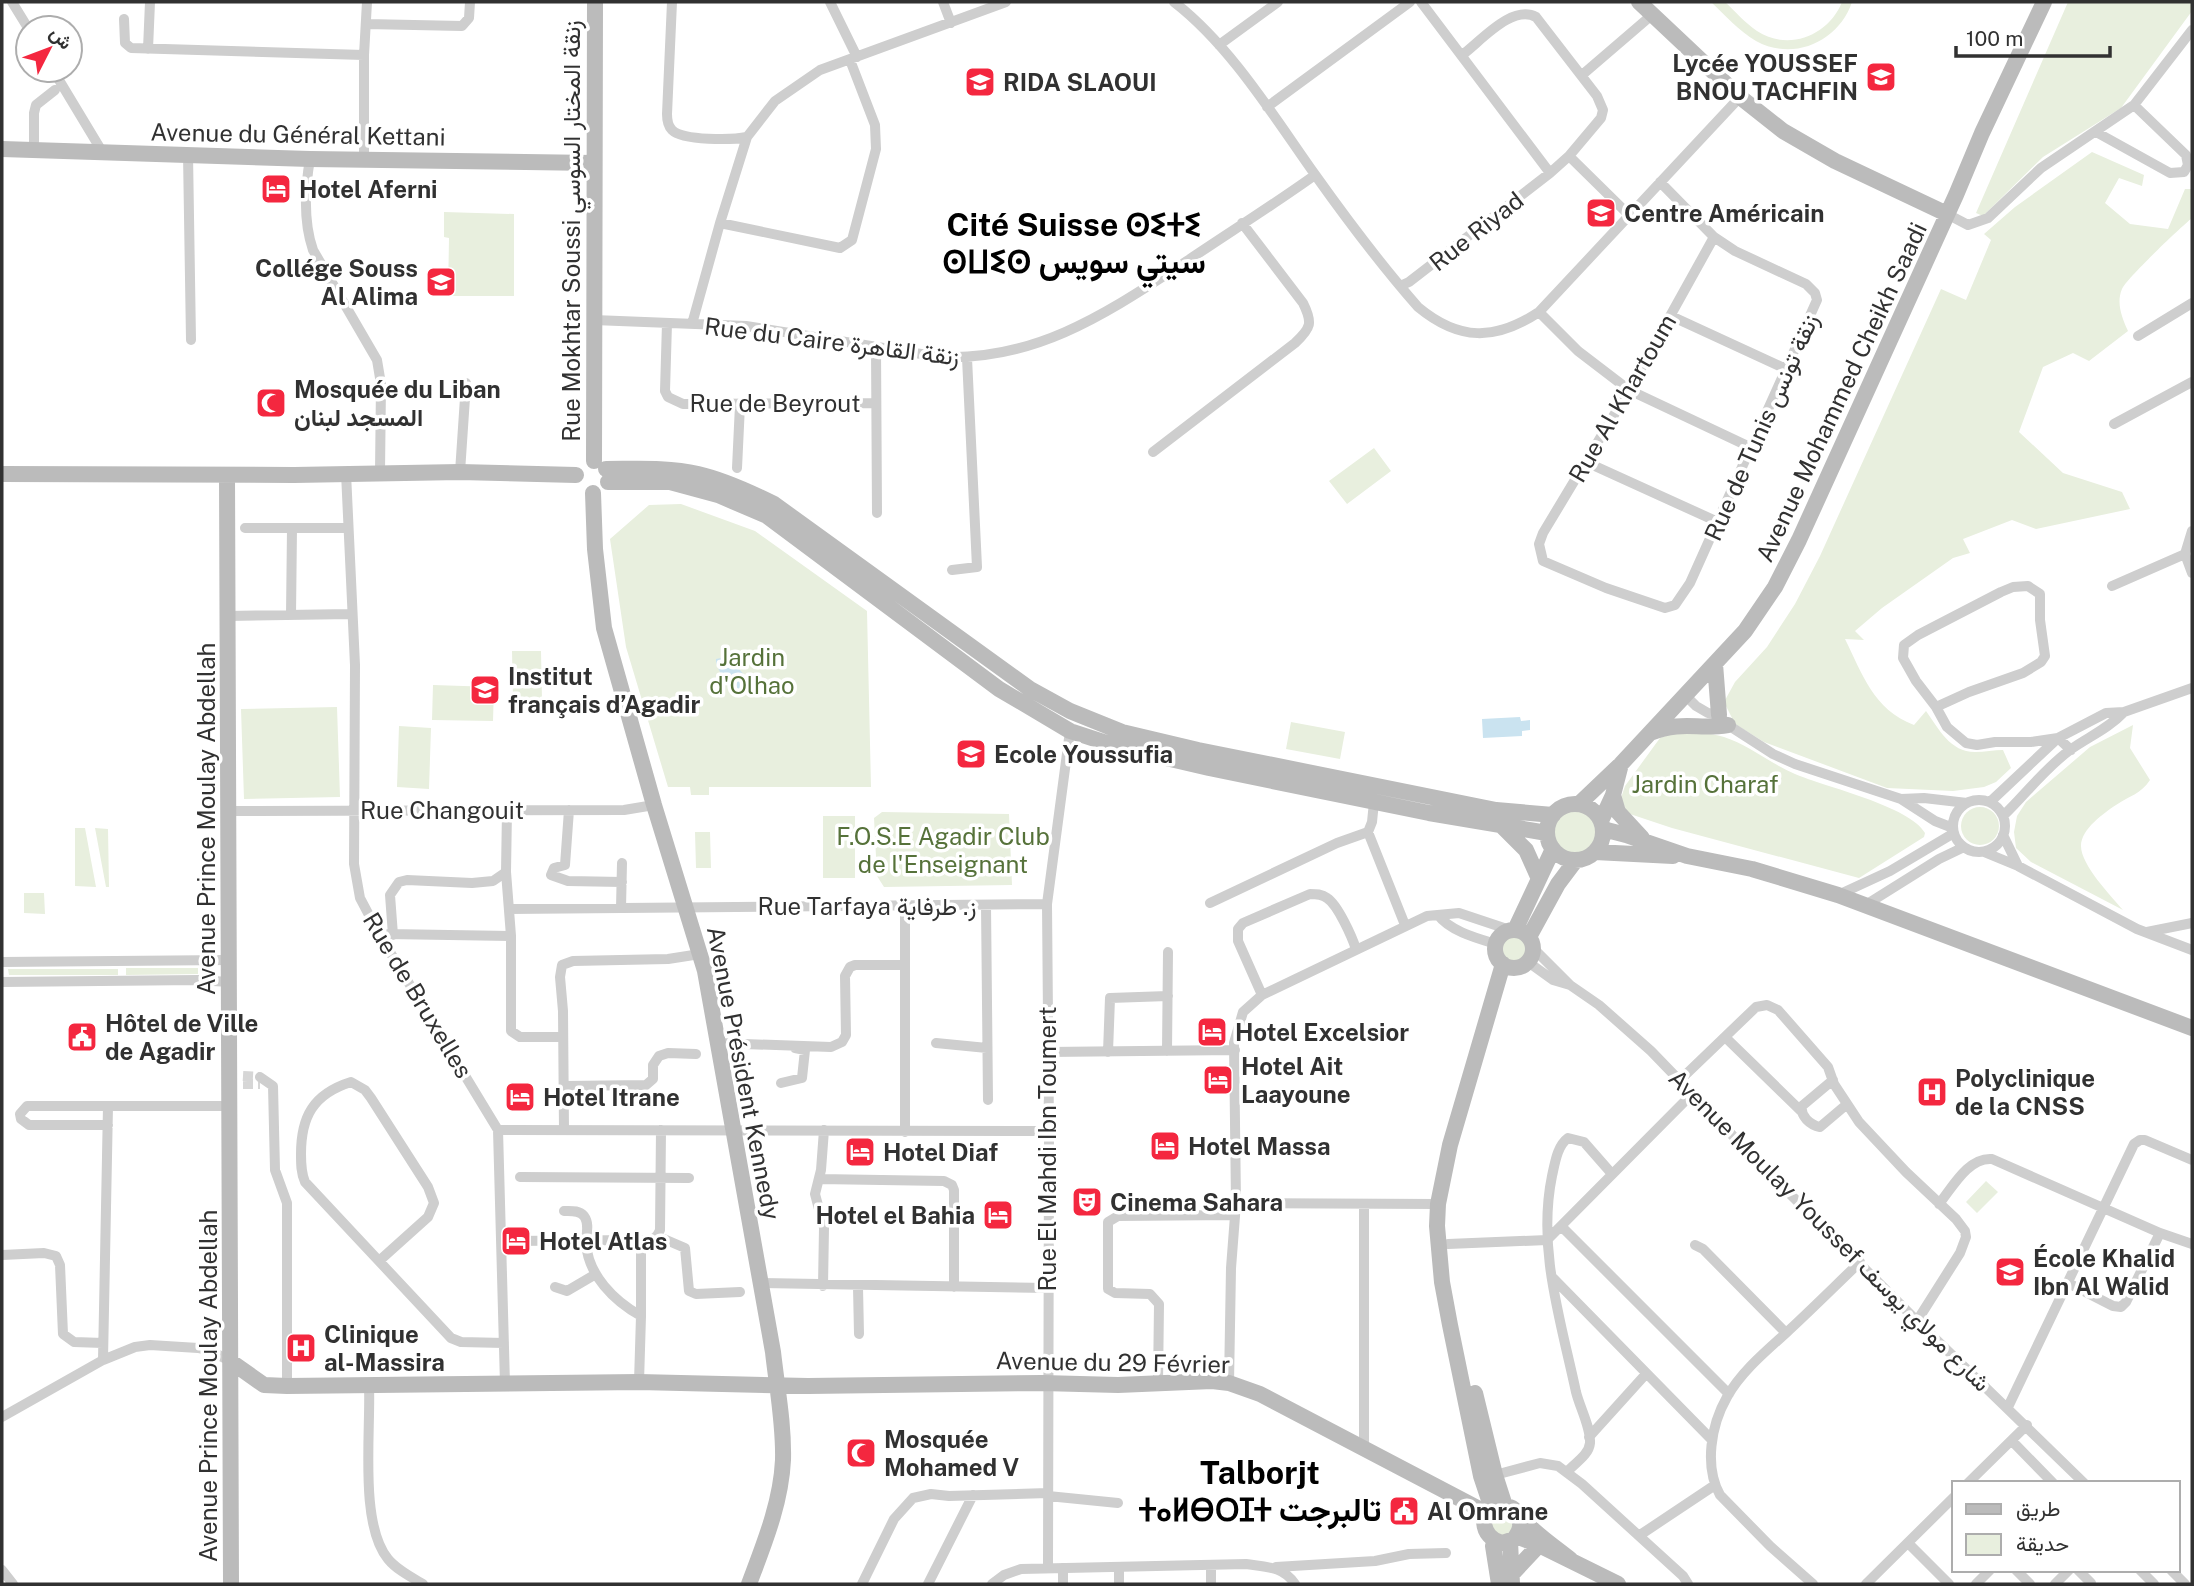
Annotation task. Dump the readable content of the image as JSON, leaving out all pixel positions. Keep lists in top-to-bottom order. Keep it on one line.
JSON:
{"streets":{"street":["Avenue du Général Kettani","Rue Mokhtar Soussi زنقة المختار السوسي","Rue Riyad","Rue du Caire زنقة القاهرة","Avenue Mohammed Cheikh Saadi","Rue Al Khartoum","Rue de Beyrout","Rue de Tunis زنقة تونس","Rue Changouit","Avenue Prince Moulay Abdellah","Rue Tarfaya ز. طرفاية","Rue de Bruxelles","Avenue Président Kennedy","Rue El Mahdi Ibn Toumert","Avenue Moulay Youssef شارع مولاي يوسف","Avenue du 29 Février"]},"crossings":[["Avenue du Général Kettani","Rue Mokhtar Soussi زنقة المختار السوسي"],["Rue Mokhtar Soussi زنقة المختار السوسي","Rue du Caire زنقة القاهرة"],["Rue Mokhtar Soussi زنقة المختار السوسي","Avenue Président Kennedy"],["Rue du Caire زنقة القاهرة","Rue de Beyrout"],["Rue Al Khartoum","Rue de Tunis زنقة تونس"],["Rue Changouit","Avenue Prince Moulay Abdellah"],["Rue Changouit","Rue de Bruxelles"],["Rue Changouit","Avenue Président Kennedy"],["Rue Tarfaya ز. طرفاية","Avenue Président Kennedy"],["Rue Tarfaya ز. طرفاية","Rue El Mahdi Ibn Toumert"],["Avenue Président Kennedy","Avenue du 29 Février"],["Rue El Mahdi Ibn Toumert","Avenue du 29 Février"]],"districts":["Cité Suisse ⵙⵉⵜⵉ ⵙⵡⵉⵙ سيتي سويس","Talborjt ⵜⴰⵍⴱⵔⵊⵜ تالبرجت"],"parks":["Jardin d'Olhao","Jardin Charaf","F.O.S.E Agadir Club de l'Enseignant"],"places":{"school or university":["Lycée YOUSSEF BNOU TACHFIN","RIDA SLAOUI","Centre Américain","Collége Souss Al Alima","Institut français d’Agadir","Ecole Youssufia","École Khalid Ibn Al Walid"],"hotel":["Hotel Aferni","Hotel Excelsior","Hotel Ait Laayoune","Hotel Itrane","Hotel Massa","Hotel Diaf","Hotel el Bahia","Hotel Atlas"],"mosque":["Mosquée du Liban المسجد لبنان","Mosquée Mohamed V"],"public building":["Hôtel de Ville de Agadir","Al Omrane"],"hospital":["Polyclinique de la CNSS","Clinique al-Massira"],"theatre":["Cinema Sahara"]},"legend":["طريق","حديقة"],"scale_bar":"100 m","north":"top right"}
